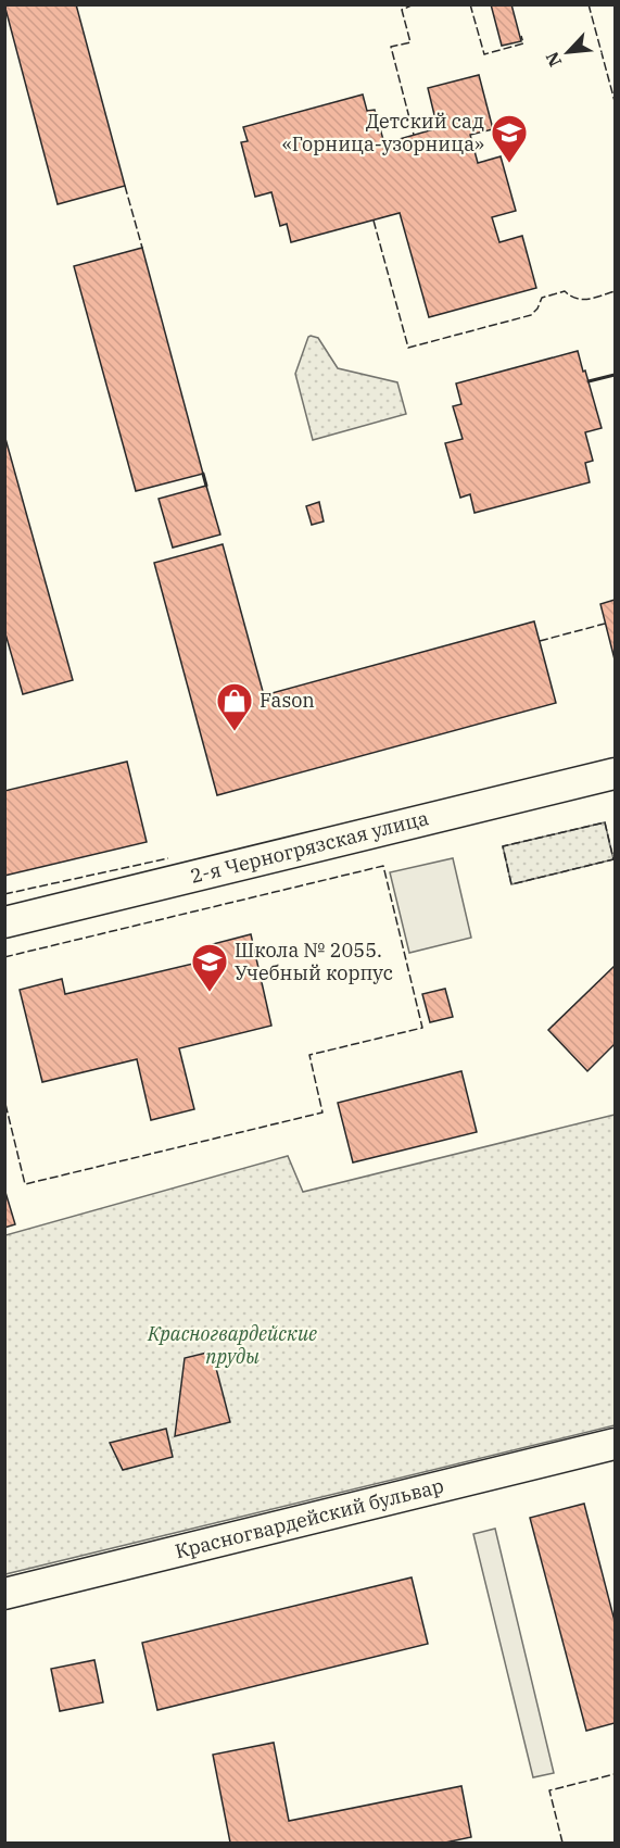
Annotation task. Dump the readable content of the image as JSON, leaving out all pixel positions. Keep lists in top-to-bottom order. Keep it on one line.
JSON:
{"streets":{"street":["2-я Черногрязская улица","Красногвардейский бульвар"]},"parks":["Красногвардейские пруды"],"places":{"school or university":["Детский сад «Горница-узорница»","Школа № 2055. Учебный корпус"],"shop":["Fason"]},"north":"bottom left"}
